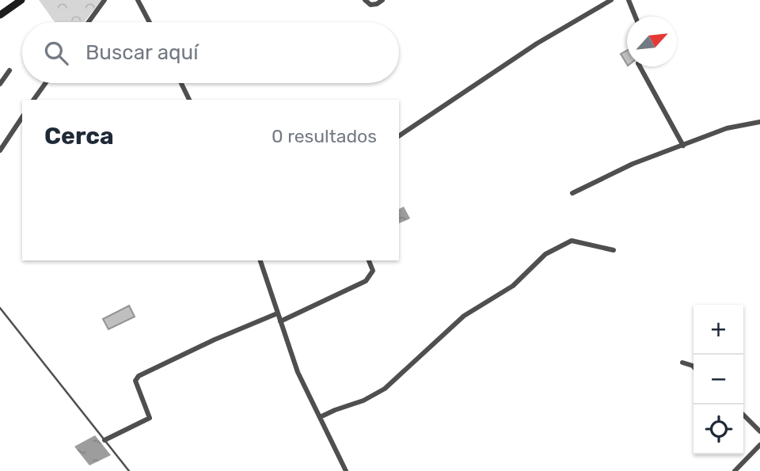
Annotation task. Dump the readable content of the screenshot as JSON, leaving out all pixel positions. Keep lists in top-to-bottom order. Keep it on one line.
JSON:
{"north":"top right","page":{"search":"Buscar aquí","heading":["Cerca","0 resultados"],"map_buttons":["+","−"]}}
